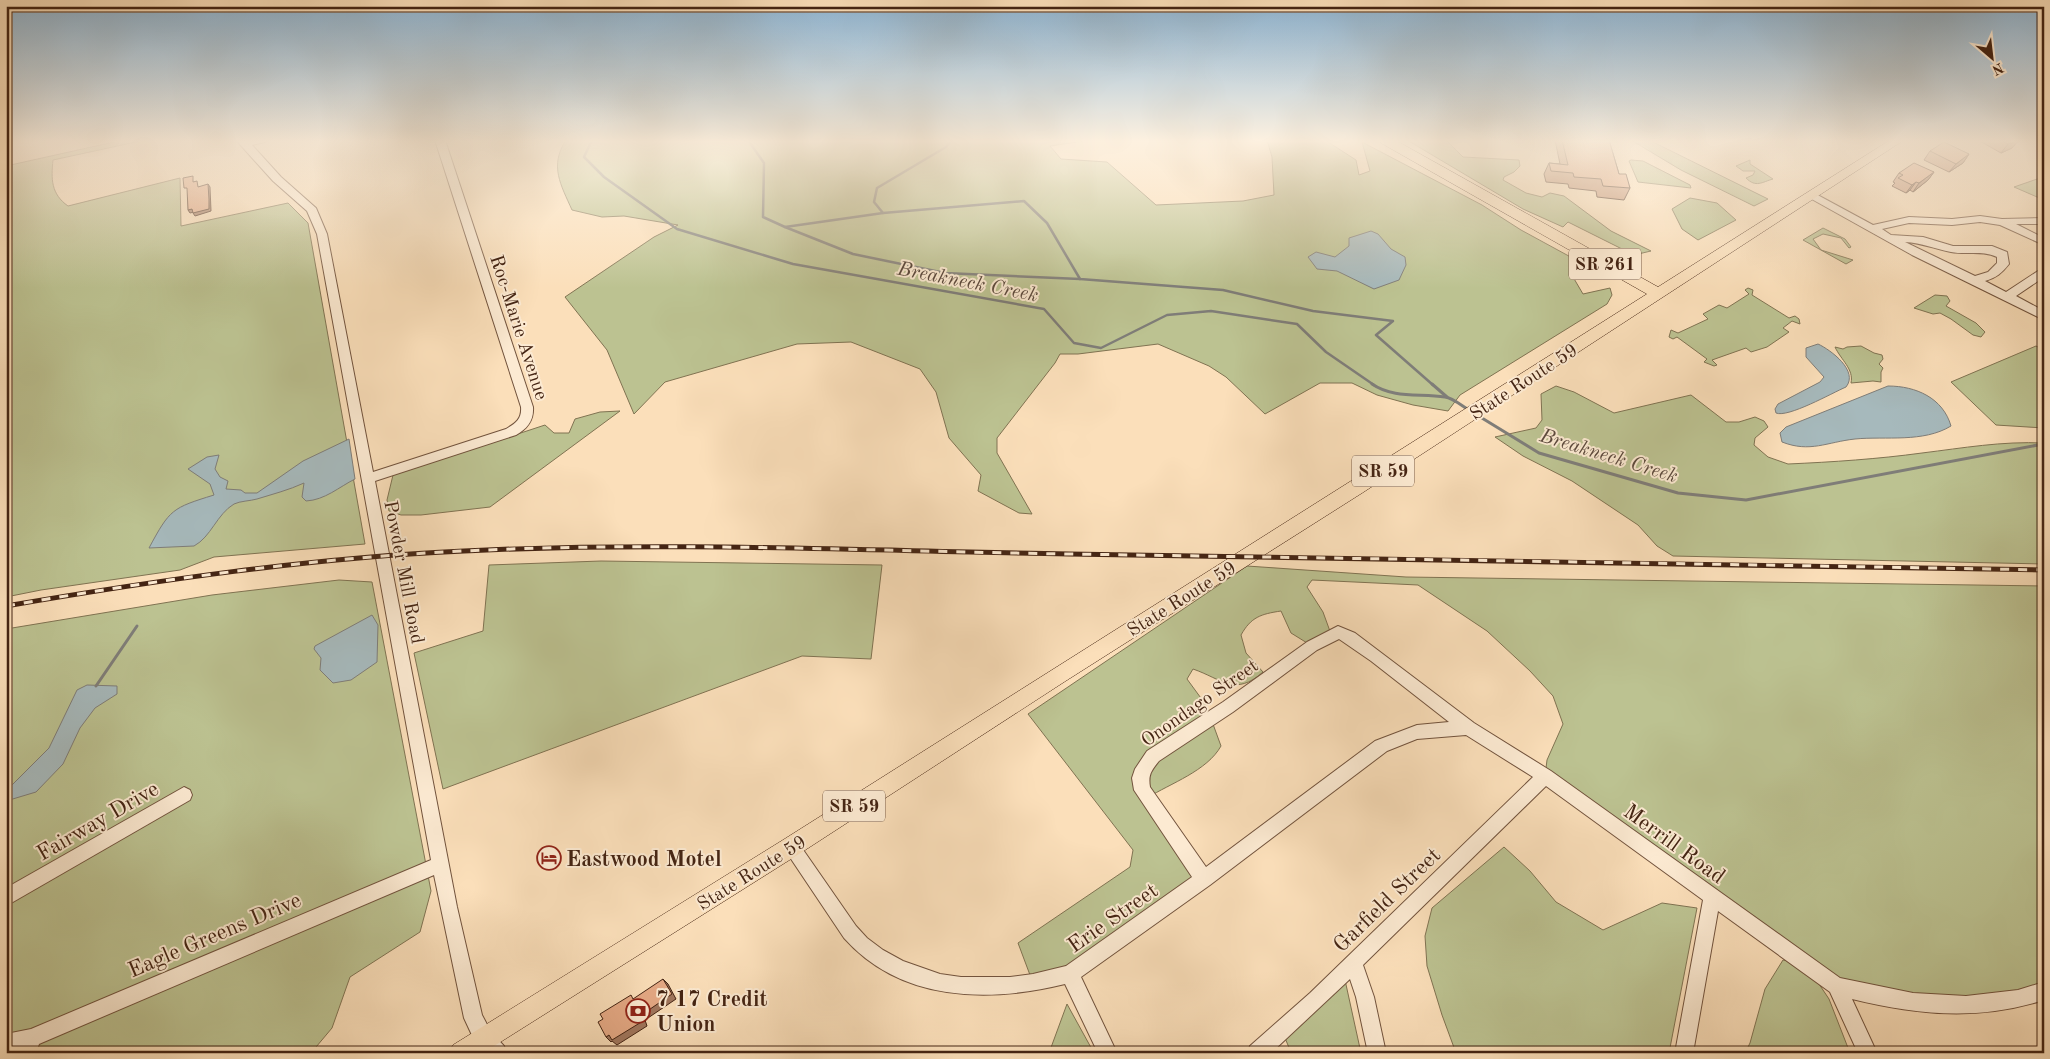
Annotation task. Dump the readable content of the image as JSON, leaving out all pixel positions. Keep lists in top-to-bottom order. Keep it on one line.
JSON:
{"streets":{"main road":["SR 261","State Route 59","SR 59"],"street":["Roc-Marie Avenue","Powder Mill Road","Onondago Street","Fairway Drive","Merrill Road","Garfield Street","Erie Street","Eagle Greens Drive"]},"crossings":[["SR 261","State Route 59"],["Roc-Marie Avenue","Powder Mill Road"],["State Route 59","Powder Mill Road"],["State Route 59","Erie Street"],["Powder Mill Road","Eagle Greens Drive"],["Onondago Street","Merrill Road"],["Onondago Street","Erie Street"],["Merrill Road","Garfield Street"],["Merrill Road","Erie Street"]],"water":["Breakneck Creek"],"places":{"hotel":["Eastwood Motel"],"bank":["7 17 Credit Union"]},"north":"bottom right"}
